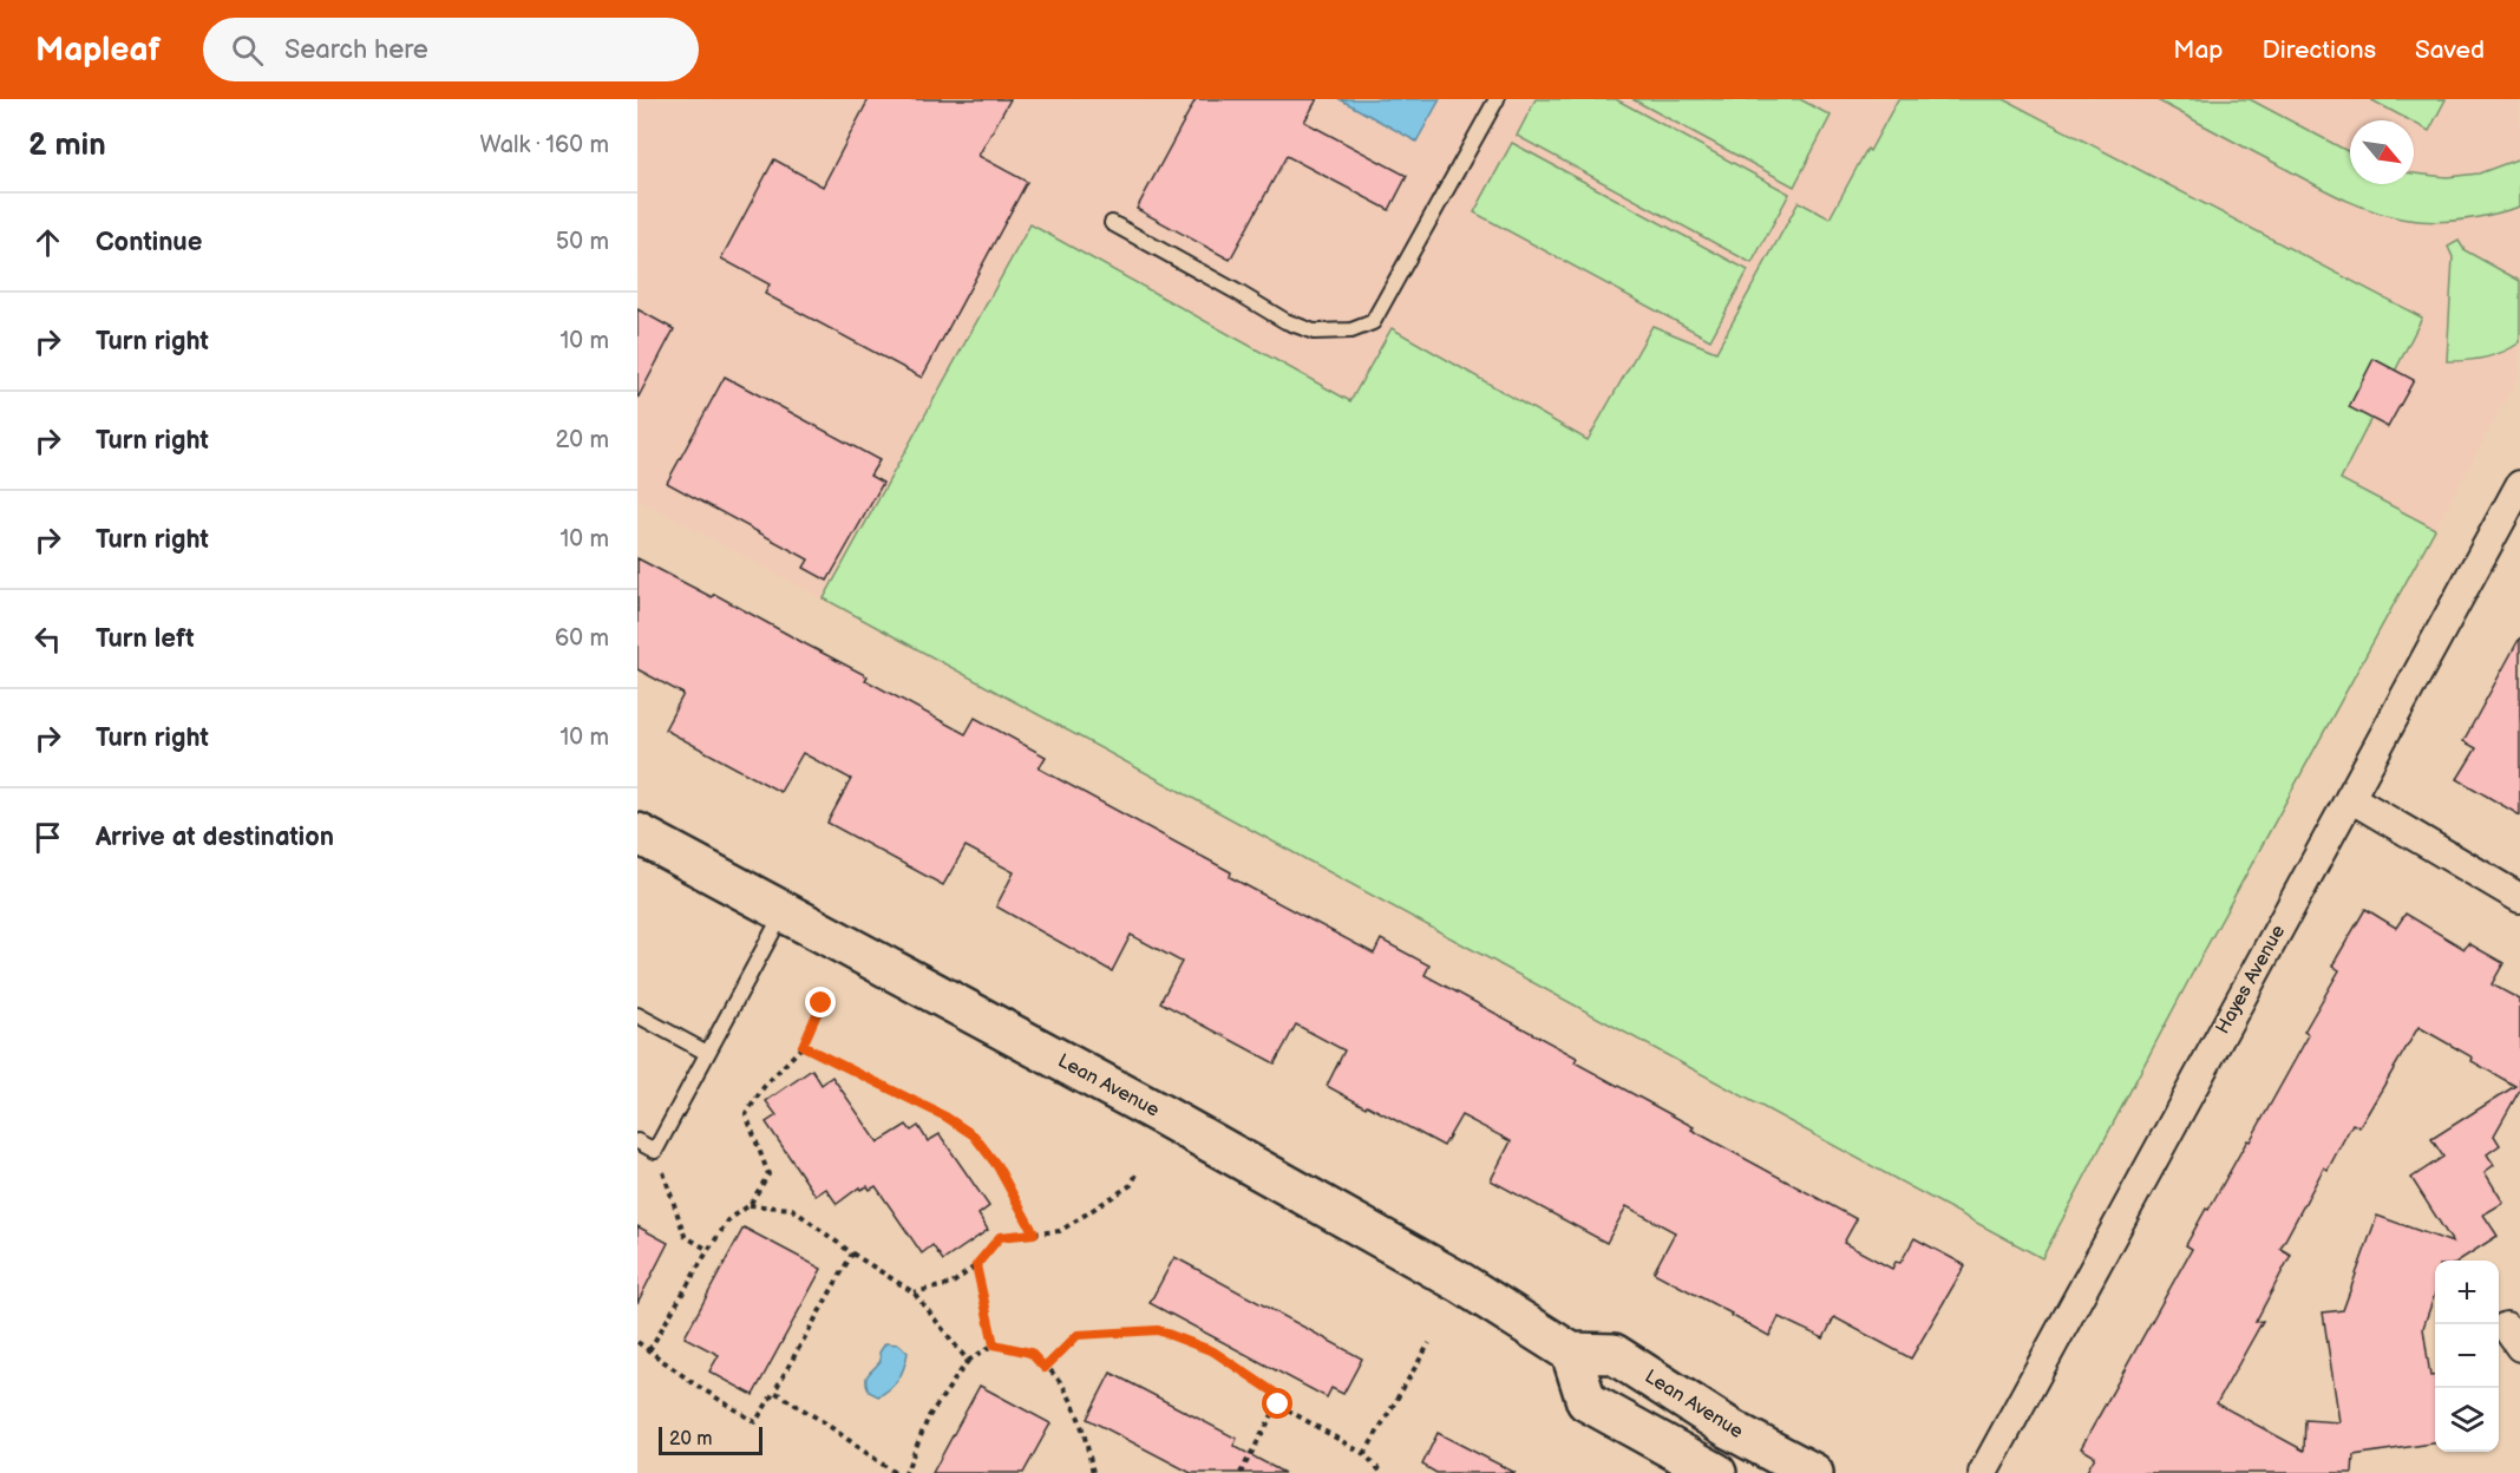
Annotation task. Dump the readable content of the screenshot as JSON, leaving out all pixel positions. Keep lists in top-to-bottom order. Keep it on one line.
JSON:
{"streets":{"street":["Hayes Avenue","Lean Avenue"]},"scale_bar":"20 m","north":"bottom right","page":{"header":"Mapleaf","search":"Search here","nav":["Map","Directions","Saved"],"heading":["2 min","Walk · 160 m"],"list":[["Continue","50 m"],["Turn right","10 m"],["Turn right","20 m"],["Turn right","10 m"],["Turn left","60 m"],["Turn right","10 m"],"Arrive at destination"],"map_buttons":["+","−"],"scale":"20 m"}}
